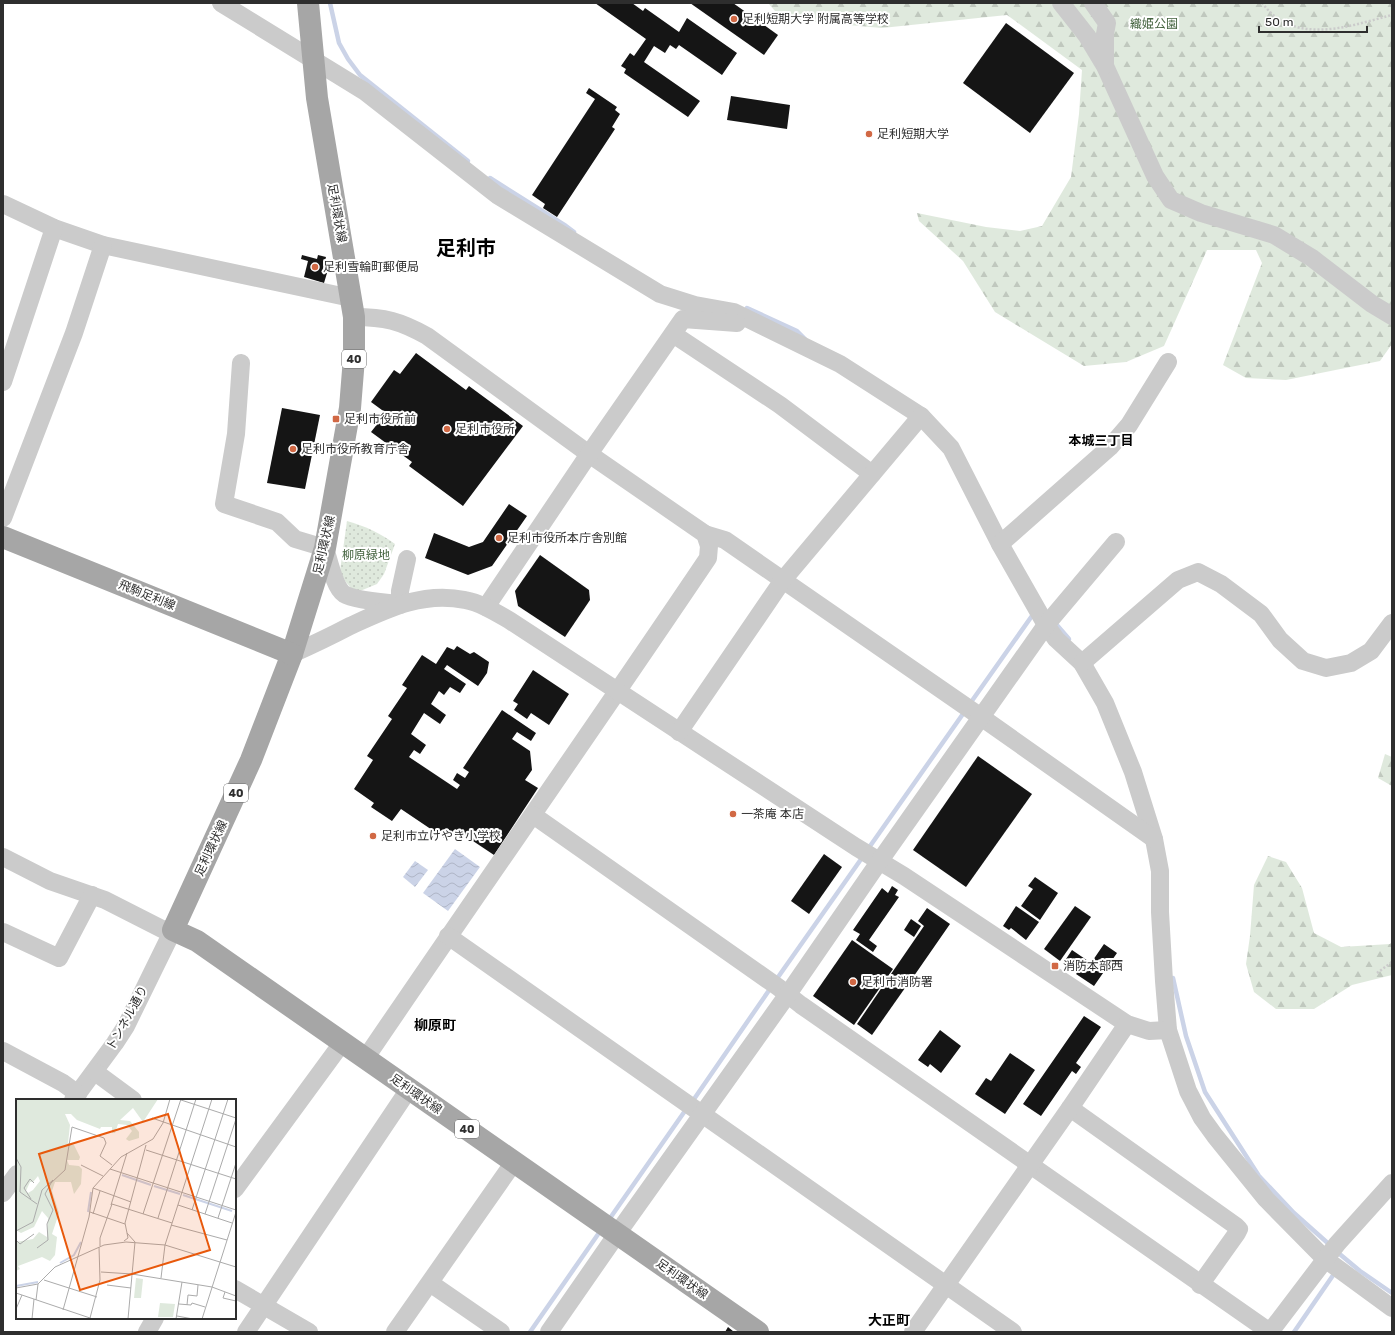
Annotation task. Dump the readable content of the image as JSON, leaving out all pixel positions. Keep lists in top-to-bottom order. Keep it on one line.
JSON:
{"streets":{"main road":["足利環状線","40","飛駒足利線"],"street":["トンネル通り"]},"crossings":[["足利環状線","飛駒足利線"],["足利環状線","トンネル通り"]],"districts":["足利市","本城三丁目","柳原町","大正町"],"parks":["織姫公園","柳原緑地"],"places":{"other":["足利短期大学 附属高等学校","足利短期大学","足利雪輪町郵便局","足利市役所","足利市役所教育庁舎","足利市役所本庁舎別館","一茶庵 本店","足利市立けやき小学校","足利市消防署"],"transit":["足利市役所前","消防本部西"]},"scale_bar":"50 m"}
